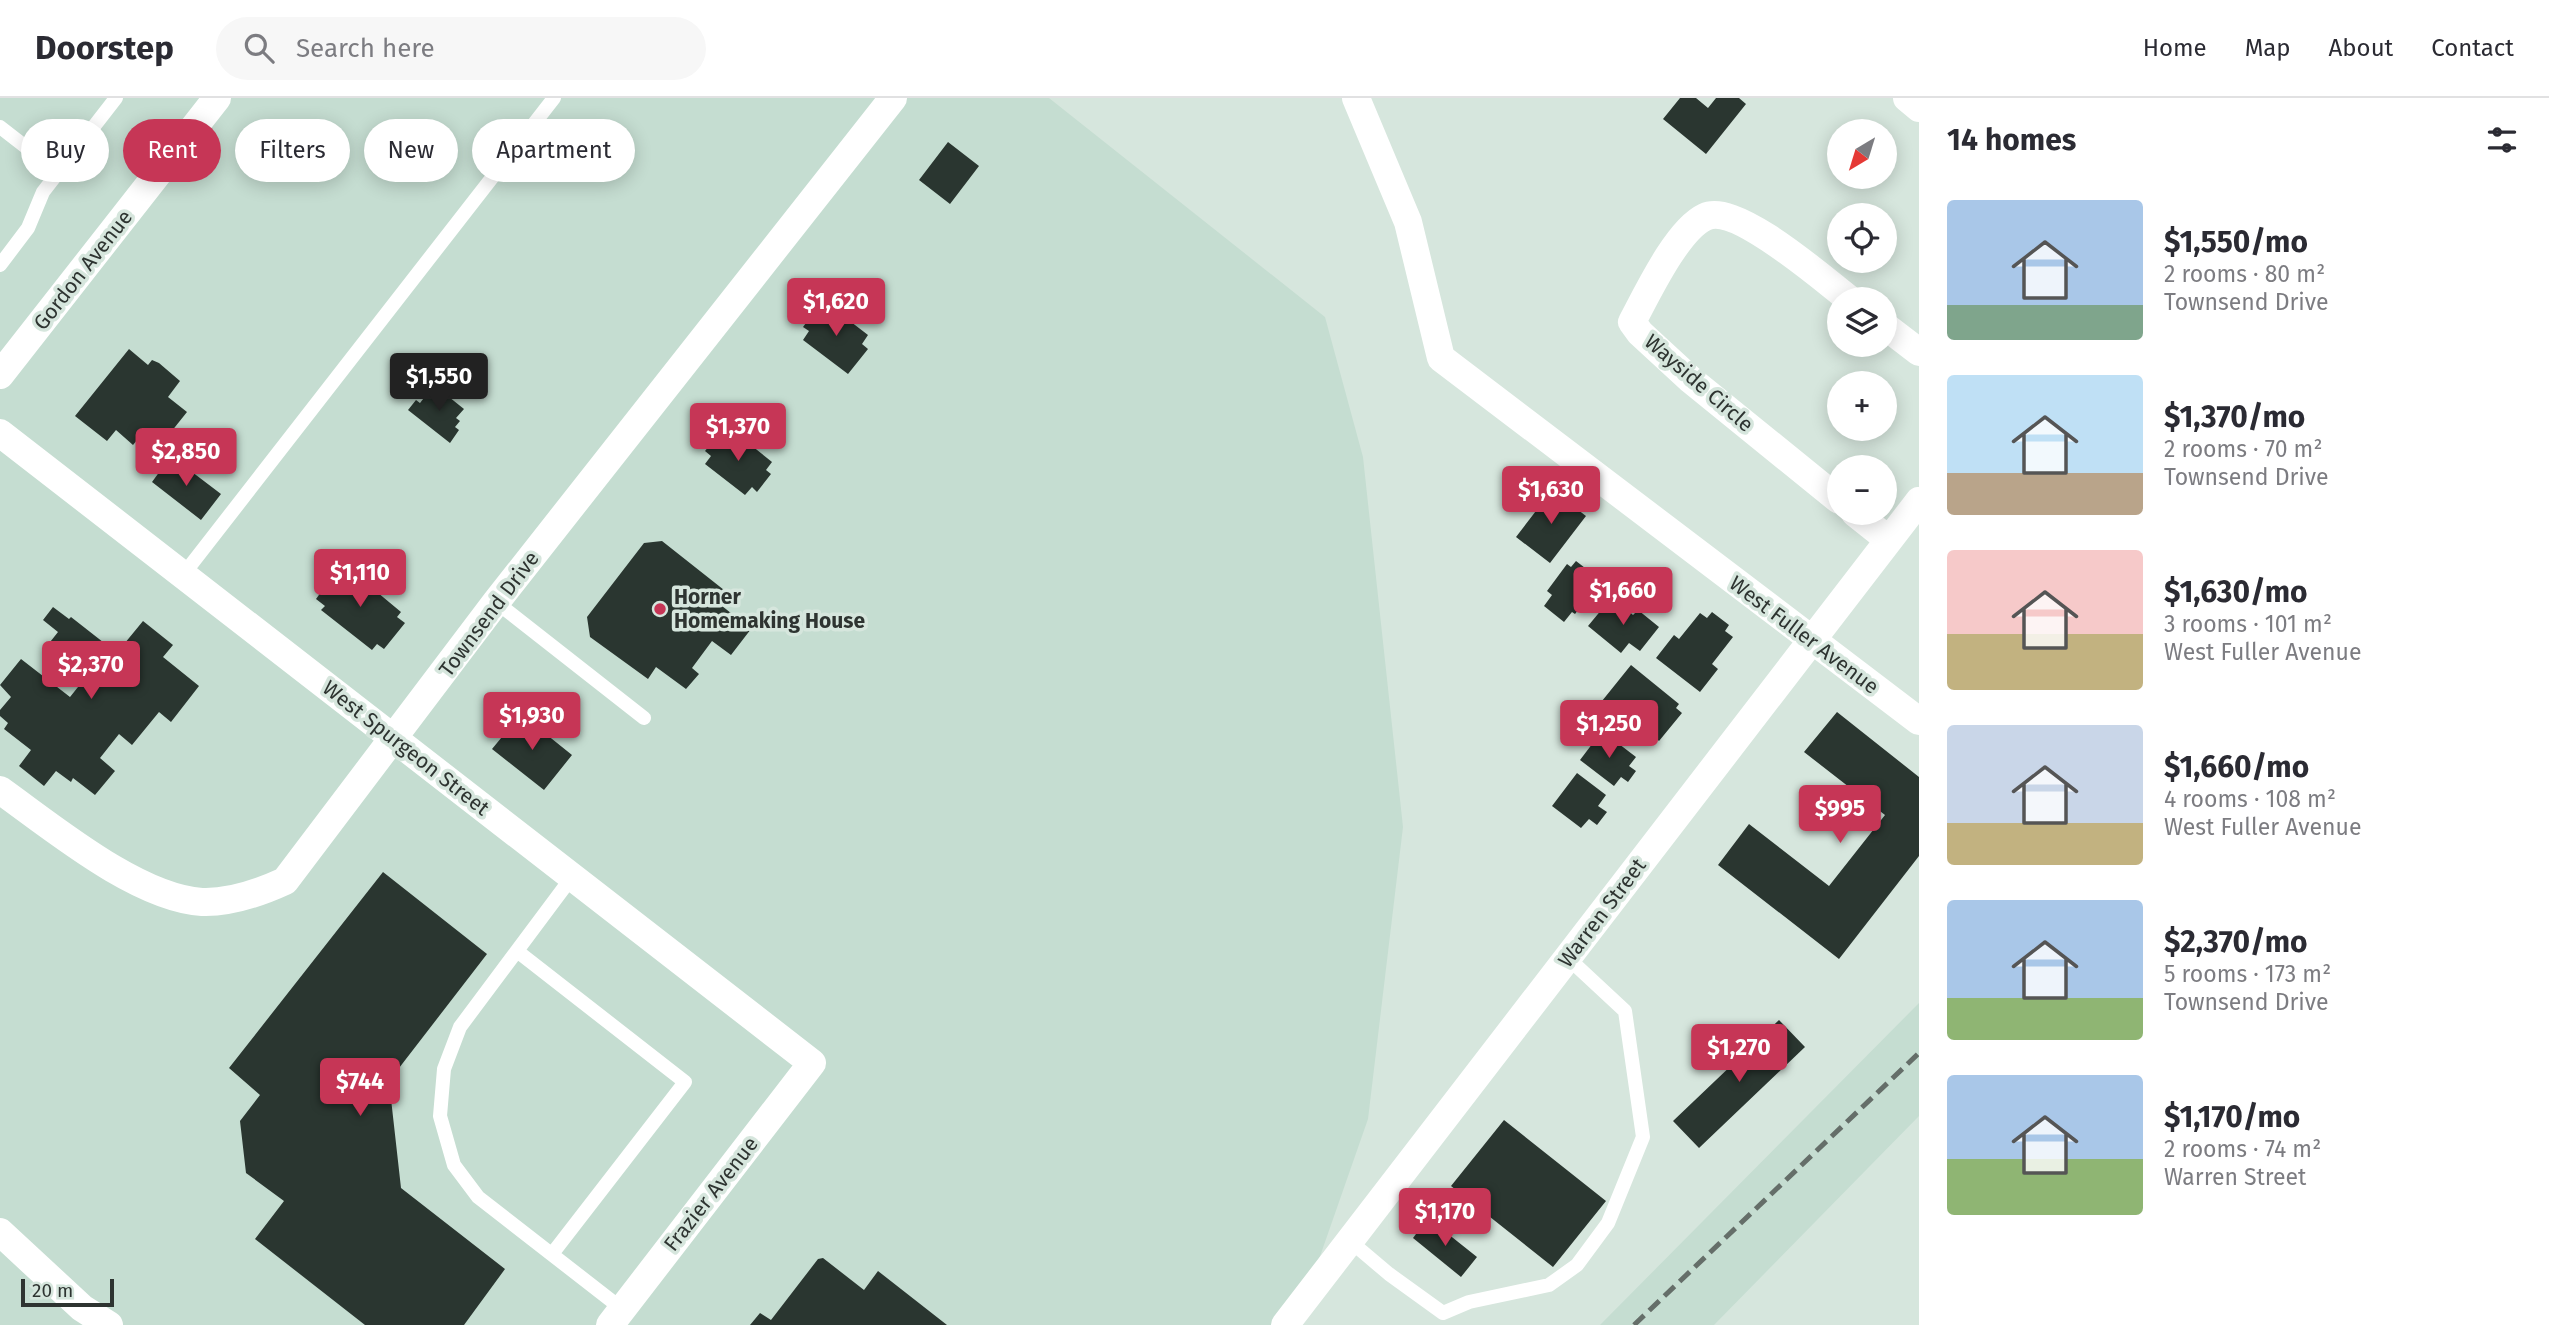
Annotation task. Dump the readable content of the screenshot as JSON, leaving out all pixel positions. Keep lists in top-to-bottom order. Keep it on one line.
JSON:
{"streets":{"street":["Gordon Avenue","Wayside Circle","Townsend Drive","West Fuller Avenue","West Spurgeon Street","Warren Street","Frazier Avenue"]},"crossings":[["Townsend Drive","West Spurgeon Street"],["West Fuller Avenue","Warren Street"],["West Spurgeon Street","Frazier Avenue"]],"places":["Horner Homemaking House"],"scale_bar":"20 m","north":"bottom left","page":{"header":"Doorstep","search":"Search here","nav":["Home","Map","About","Contact"],"heading":"14 homes","map_buttons":["+","−"],"chip":["Buy","Rent","Filters","New","Apartment"],"list":[{"name":"$1,550/mo","note":"2 rooms · 80 m² · Townsend Drive"},{"name":"$1,370/mo","note":"2 rooms · 70 m² · Townsend Drive"},{"name":"$1,630/mo","note":"3 rooms · 101 m² · West Fuller Avenue"},{"name":"$1,660/mo","note":"4 rooms · 108 m² · West Fuller Avenue"},{"name":"$2,370/mo","note":"5 rooms · 173 m² · Townsend Drive"},{"name":"$1,170/mo","note":"2 rooms · 74 m² · Warren Street"}],"price":["$1,620","$1,550","$1,370","$2,850","$1,630","$1,110","$1,660","$2,370","$1,930","$1,250","$995","$1,270","$744","$1,170"],"scale":"20 m"}}
